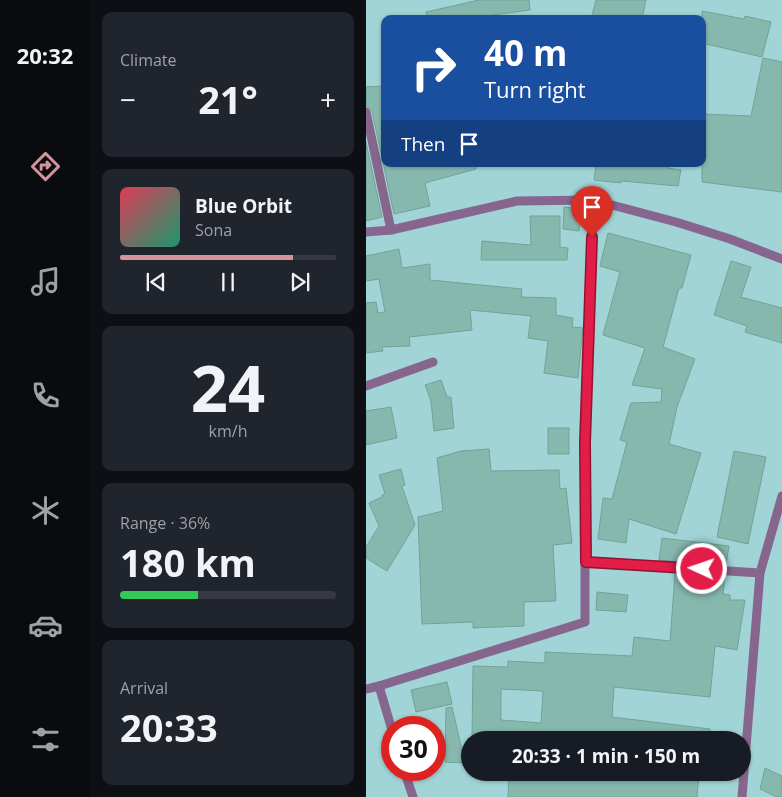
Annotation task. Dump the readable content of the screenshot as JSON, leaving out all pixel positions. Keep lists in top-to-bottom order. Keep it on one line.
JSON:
{"page":{"tabs":"20:32","tile":["Climate",["24","km/h"],["Range · 36%","180 km"],["Arrival","20:33"]],"turn":["40 m","Turn right"],"heat":["−","21°","+"],"then":"Then","song":["Blue Orbit","Sona"],"limit":"30","trip":"20:33 · 1 min · 150 m"}}
